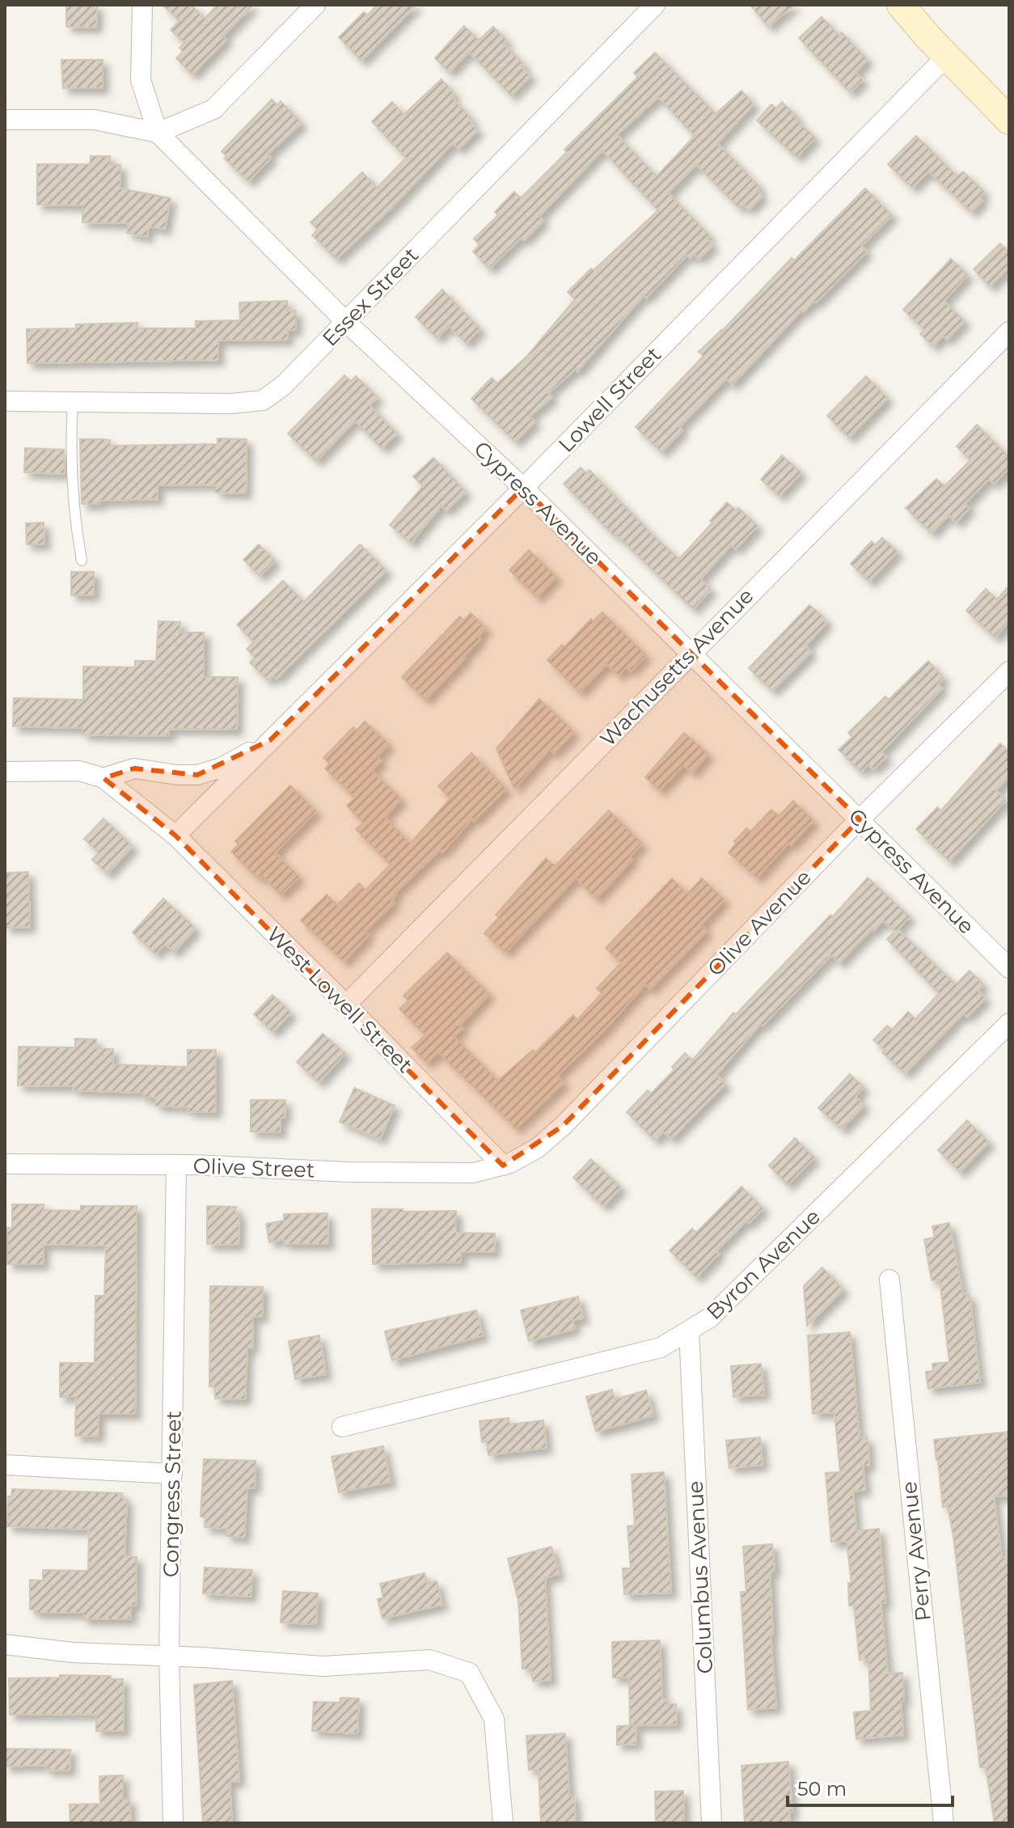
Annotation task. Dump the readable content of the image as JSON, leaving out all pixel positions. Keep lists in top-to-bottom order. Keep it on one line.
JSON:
{"streets":{"street":["Essex Street","Lowell Street","Cypress Avenue","Wachusetts Avenue","Olive Avenue","West Lowell Street","Olive Street","Byron Avenue","Congress Street","Perry Avenue","Columbus Avenue"]},"crossings":[["Essex Street","Cypress Avenue"],["Lowell Street","Cypress Avenue"],["Lowell Street","West Lowell Street"],["Cypress Avenue","Wachusetts Avenue"],["Cypress Avenue","Olive Avenue"],["Wachusetts Avenue","West Lowell Street"],["Olive Avenue","West Lowell Street"],["Olive Avenue","Olive Street"],["West Lowell Street","Olive Street"],["Olive Street","Congress Street"],["Byron Avenue","Columbus Avenue"]],"scale_bar":"50 m"}
